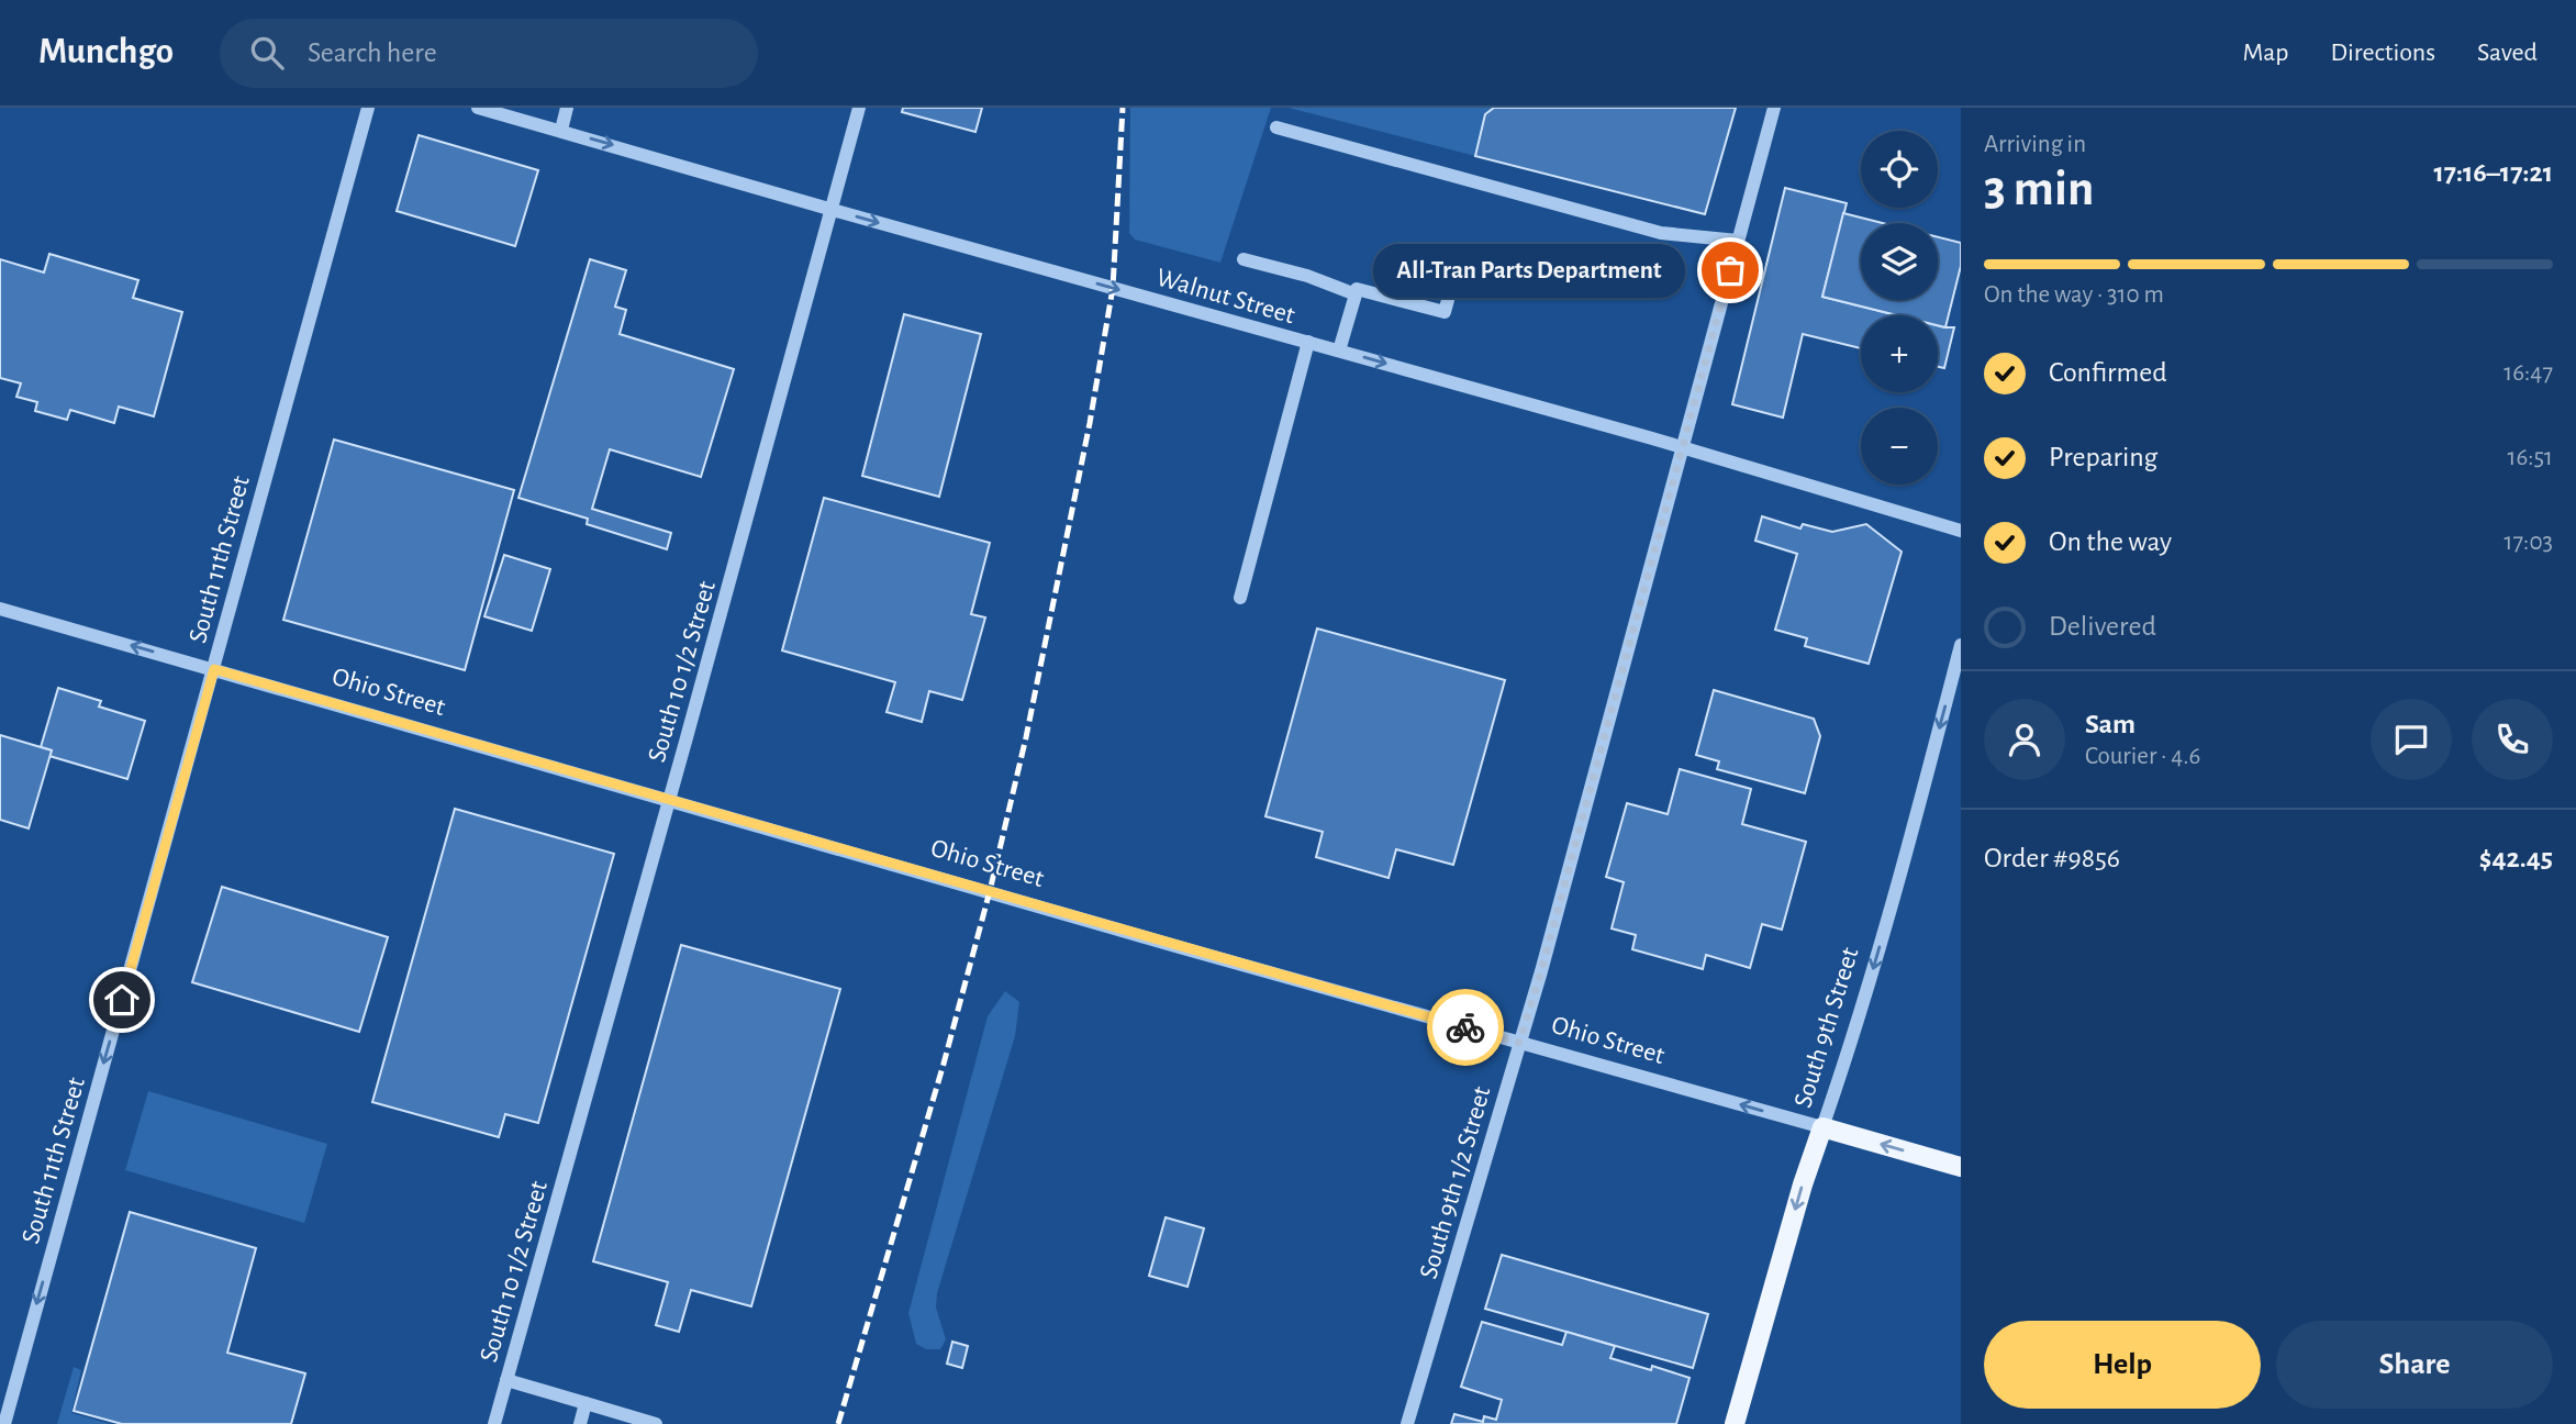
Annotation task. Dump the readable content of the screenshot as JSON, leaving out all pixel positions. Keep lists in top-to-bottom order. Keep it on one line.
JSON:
{"streets":{"main road":["Ohio Street","South 9th Street"],"street":["Walnut Street","South 11th Street","South 10 1/2 Street","South 9th 1/2 Street"]},"crossings":[["Walnut Street","South 10 1/2 Street"],["Walnut Street","South 9th 1/2 Street"],["South 11th Street","Ohio Street"],["South 10 1/2 Street","Ohio Street"],["Ohio Street","South 9th Street"],["Ohio Street","South 9th 1/2 Street"]],"one_way":["Walnut Street","South 11th Street","South 9th Street"],"places":["All-Tran Parts Department"],"page":{"header":"Munchgo","search":"Search here","nav":["Map","Directions","Saved"],"heading":["3 min","Arriving in","17:16–17:21"],"panel":["Sam","Courier · 4.6","Order #9856","$42.45"],"map_buttons":["+","−"],"bar":"On the way · 310 m","bubble":"All-Tran Parts Department","list":[["Confirmed","16:47"],["Preparing","16:51"],["On the way","17:03"],"Delivered"],"buttons":["Help","Share"]}}
